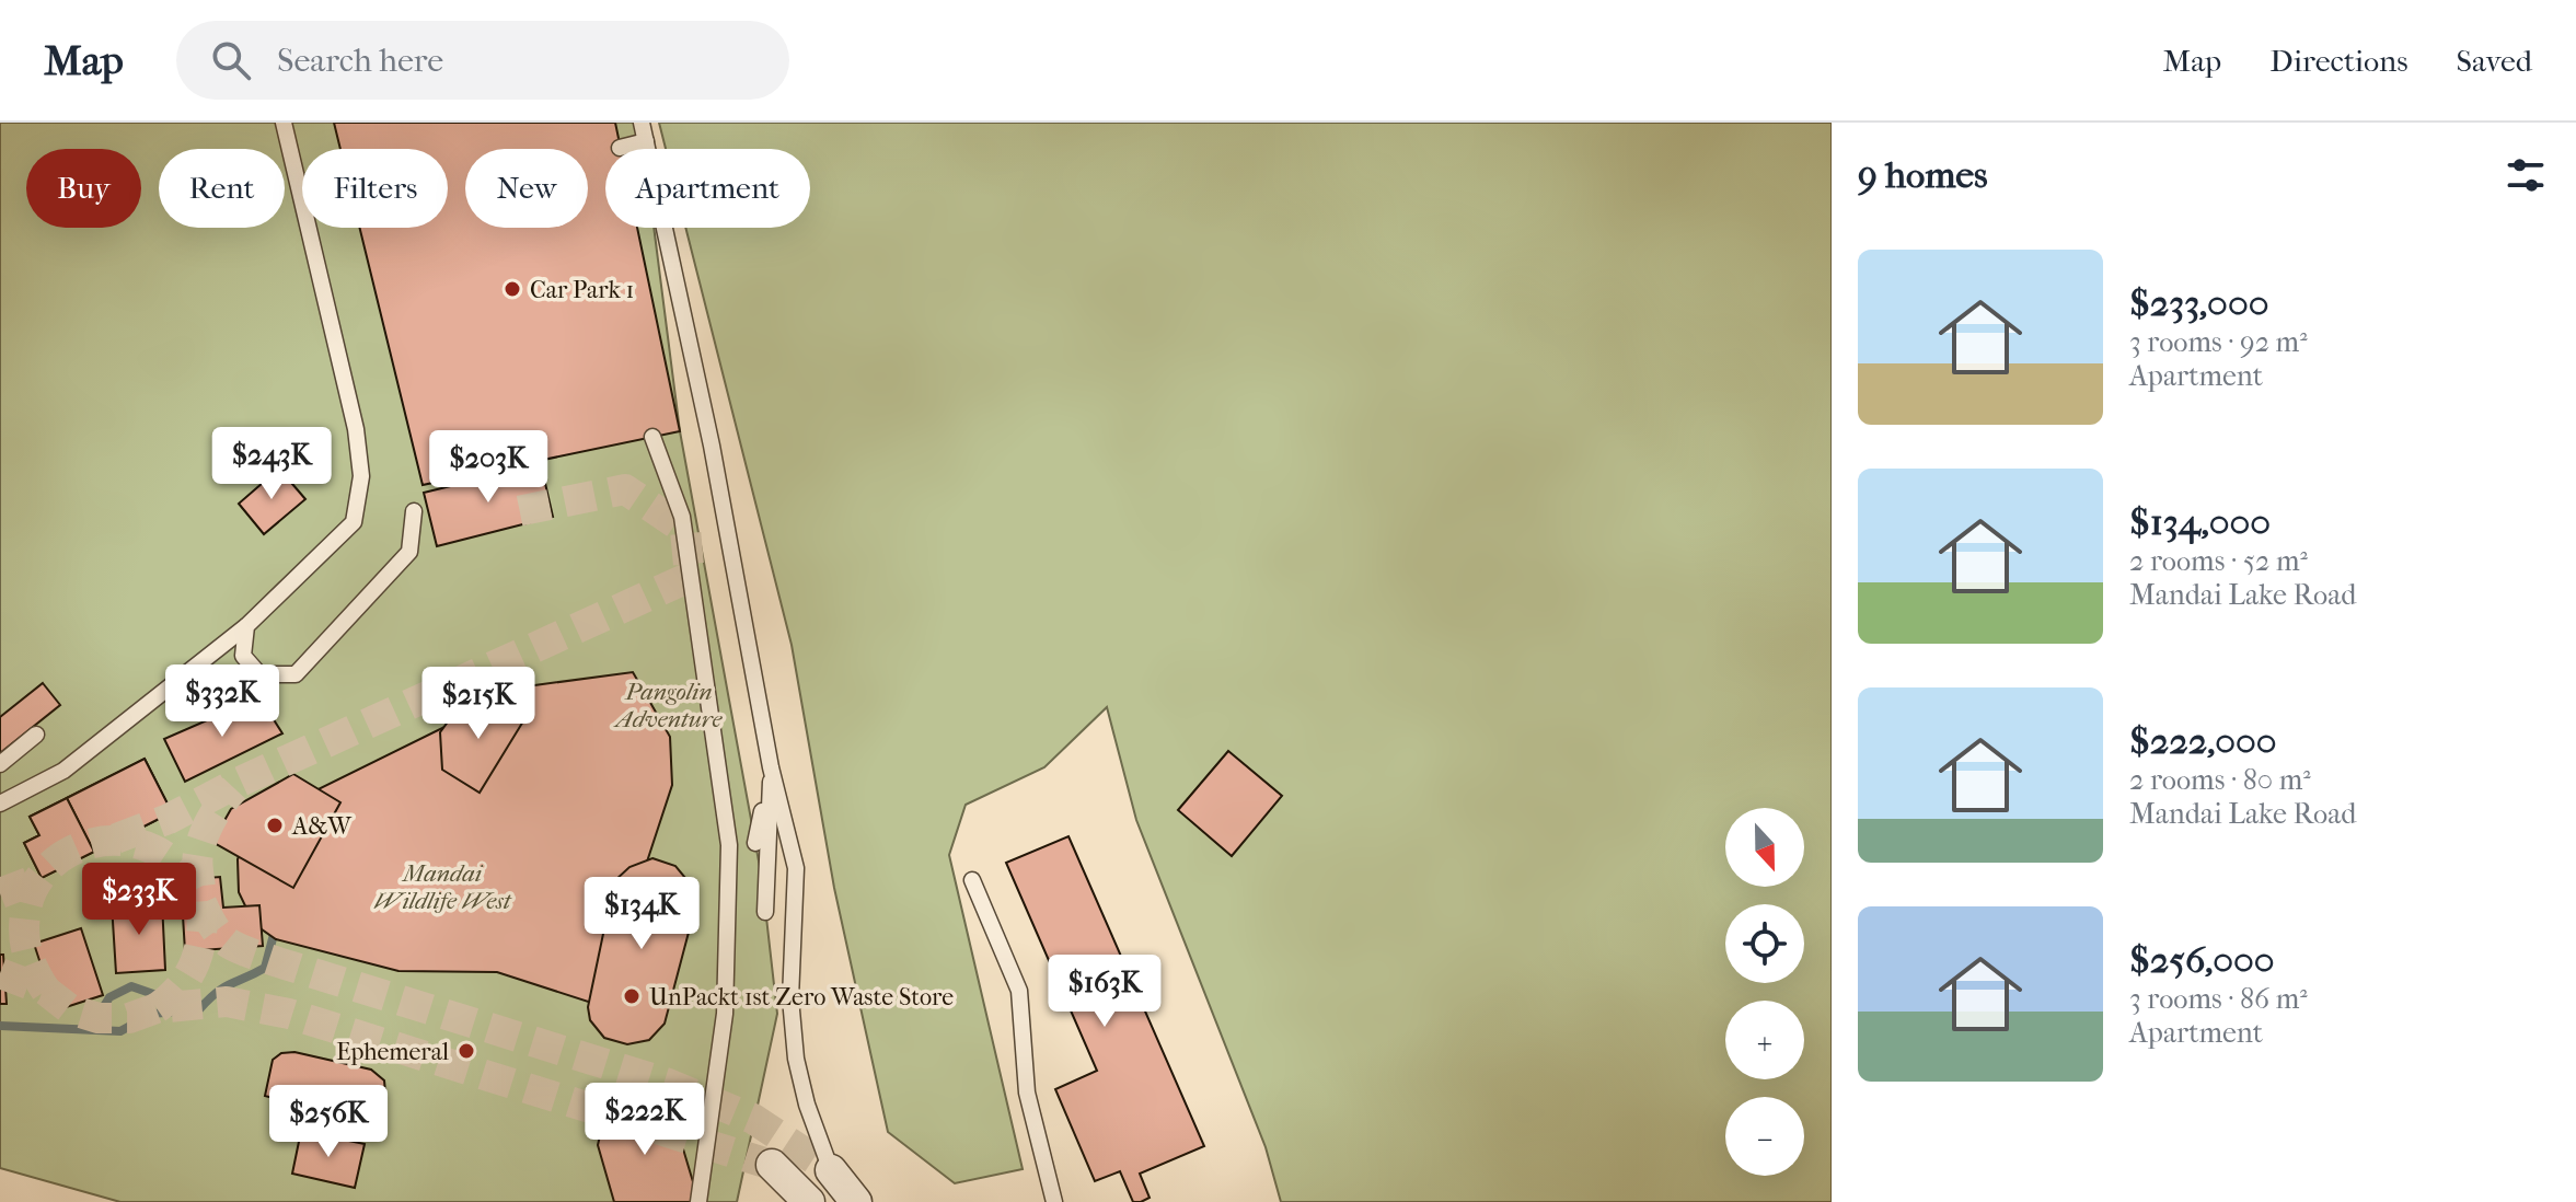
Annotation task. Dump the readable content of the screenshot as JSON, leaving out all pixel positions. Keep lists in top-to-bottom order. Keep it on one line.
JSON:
{"parks":["Pangolin Adventure","Mandai Wildlife West"],"places":["Car Park 1","A&W","UnPackt 1st Zero Waste Store","Ephemeral"],"north":"bottom","page":{"header":"Map","search":"Search here","nav":["Map","Directions","Saved"],"heading":"9 homes","chip":["Buy","Rent","Filters","New","Apartment"],"list":[{"name":"$233,000","note":"3 rooms · 92 m² · Apartment"},{"name":"$134,000","note":"2 rooms · 52 m² · Mandai Lake Road"},{"name":"$222,000","note":"2 rooms · 80 m² · Mandai Lake Road"},{"name":"$256,000","note":"3 rooms · 86 m² · Apartment"}],"price":["$243K","$203K","$332K","$215K","$233K","$134K","$163K","$222K","$256K"],"map_buttons":["+","−"]}}
